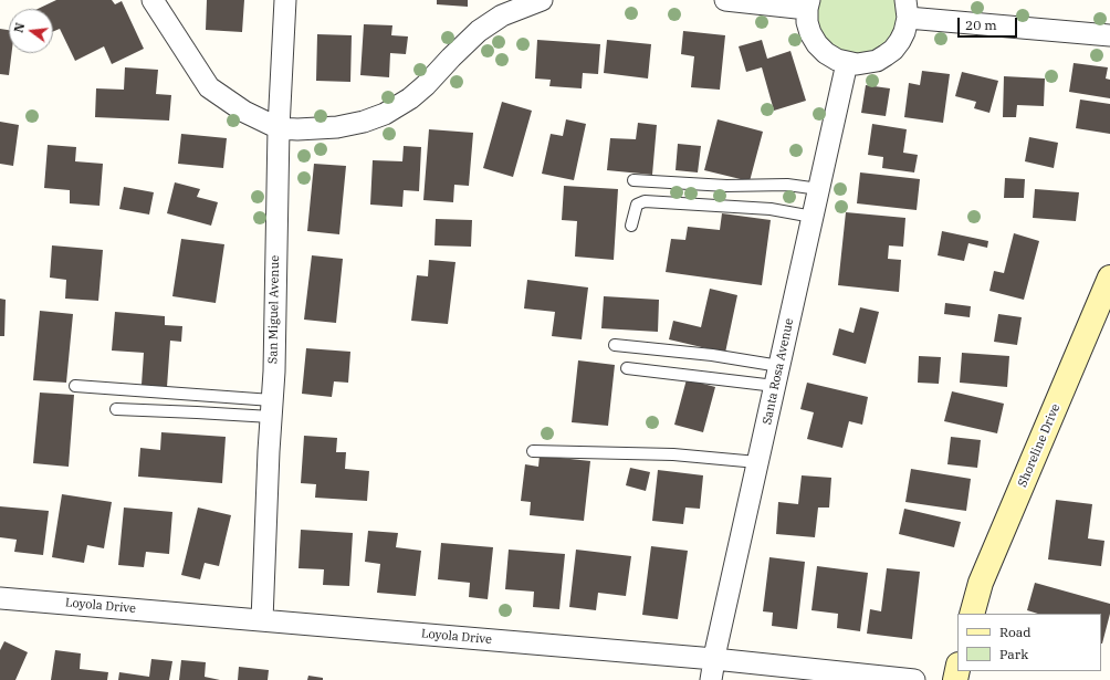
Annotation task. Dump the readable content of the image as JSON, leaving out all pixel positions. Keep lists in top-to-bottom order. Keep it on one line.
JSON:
{"streets":{"main road":["Shoreline Drive"],"street":["San Miguel Avenue","Santa Rosa Avenue","Loyola Drive"]},"crossings":[["San Miguel Avenue","Loyola Drive"],["Santa Rosa Avenue","Loyola Drive"]],"legend":["Road","Park"],"scale_bar":"20 m","north":"left"}
